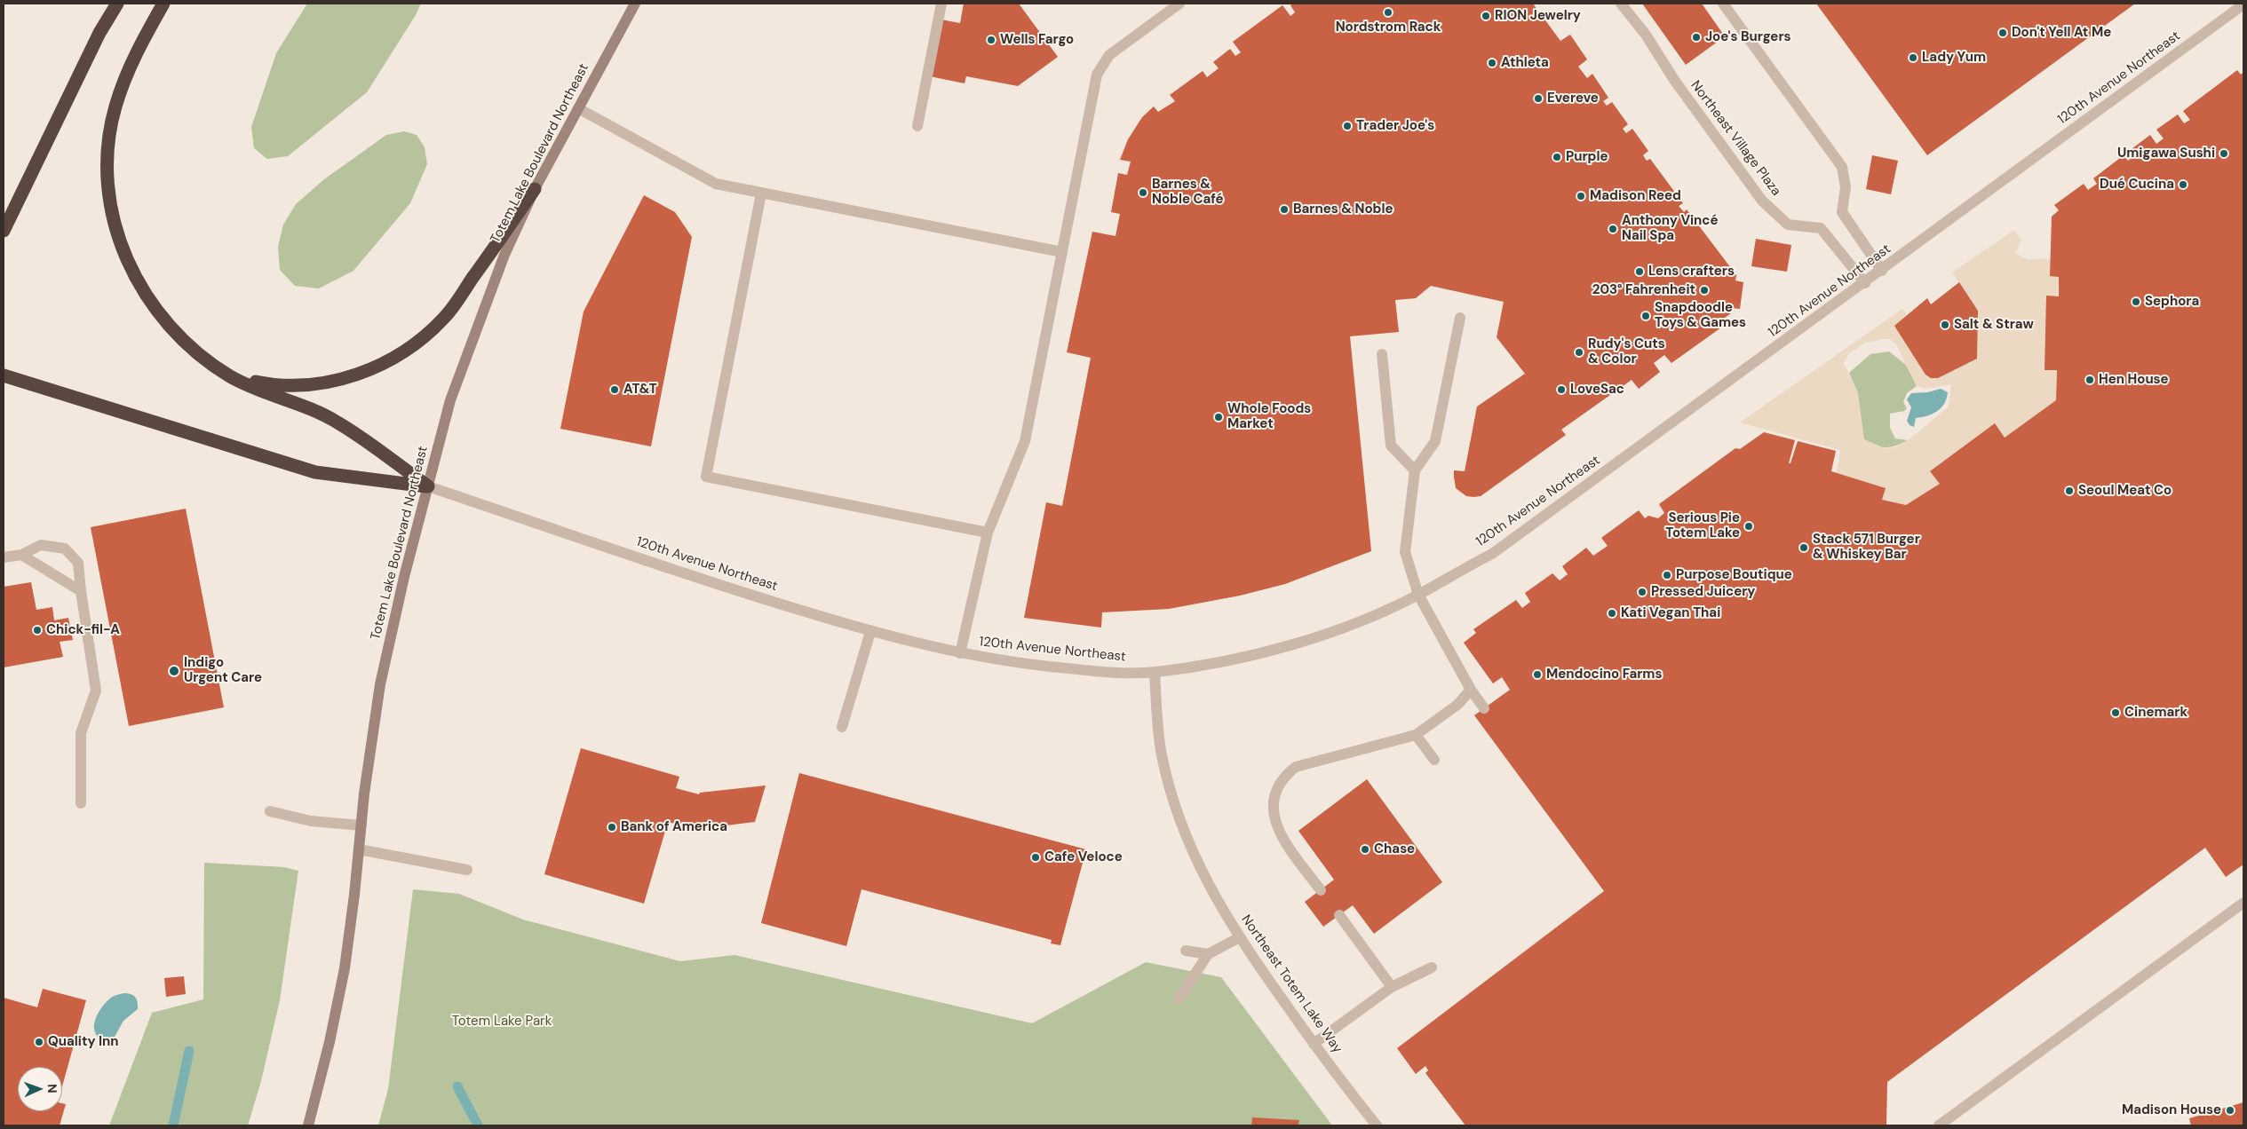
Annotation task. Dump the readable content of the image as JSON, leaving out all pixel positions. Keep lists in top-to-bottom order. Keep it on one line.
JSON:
{"streets":{"main road":["Totem Lake Boulevard Northeast"],"street":["120th Avenue Northeast","Northeast Village Plaza","Northeast Totem Lake Way"]},"crossings":[["120th Avenue Northeast","Northeast Village Plaza"],["120th Avenue Northeast","Totem Lake Boulevard Northeast"],["120th Avenue Northeast","Northeast Totem Lake Way"]],"parks":["Totem Lake Park"],"places":["Nordstrom Rack","RION Jewelry","Don't Yell At Me","Joe's Burgers","Wells Fargo","Lady Yum","Athleta","Evereve","Trader Joe's","Umigawa Sushi","Purple","Dué Cucina","Barnes & Noble Café","Madison Reed","Barnes & Noble","Anthony Vincé Nail Spa","Lens crafters","203° Fahrenheit","Sephora","Snapdoodle Toys & Games","Salt & Straw","Rudy's Cuts & Color","Hen House","AT&T","LoveSac","Whole Foods Market","Seoul Meat Co","Serious Pie Totem Lake","Stack 571 Burger & Whiskey Bar","Purpose Boutique","Pressed Juicery","Kati Vegan Thai","Chick-fil-A","Indigo Urgent Care","Mendocino Farms","Cinemark","Bank of America","Chase","Cafe Veloce","Quality Inn","Madison House"],"north":"right"}
